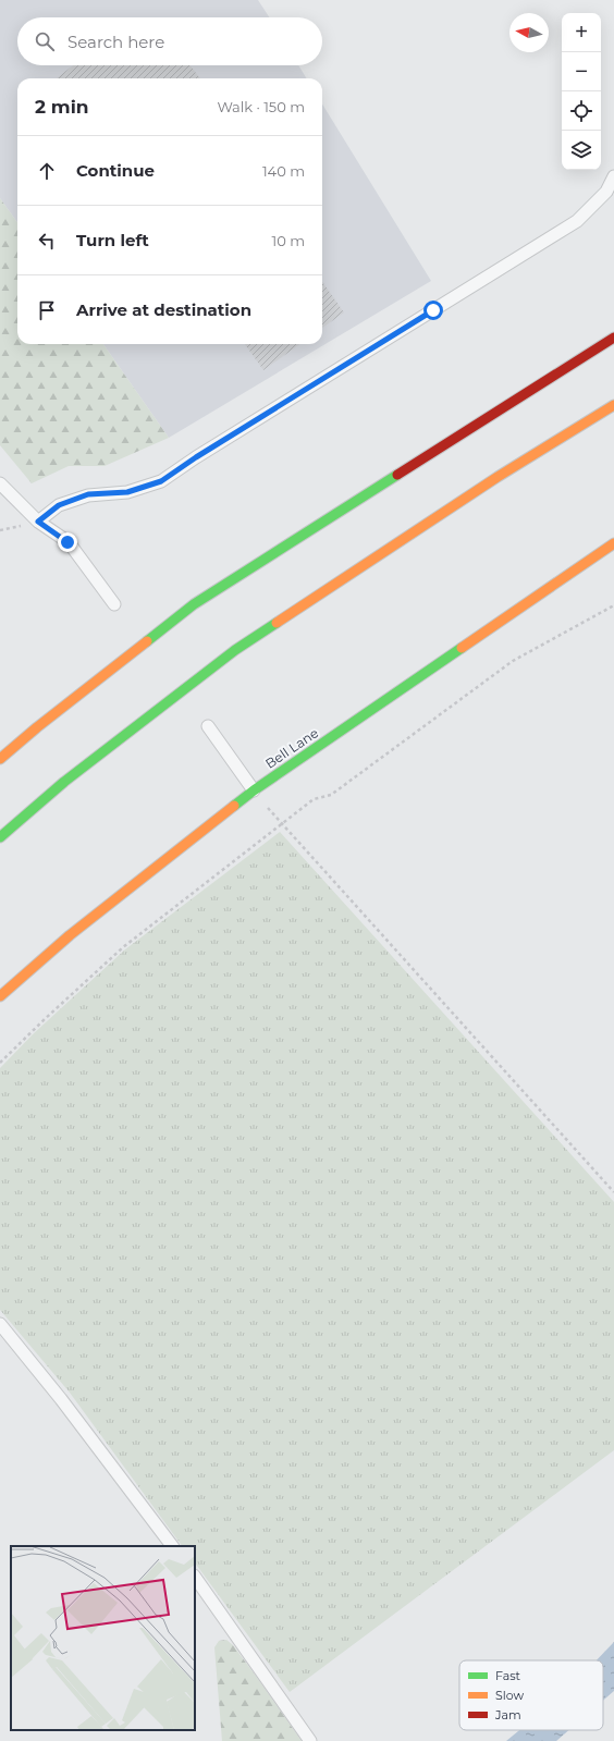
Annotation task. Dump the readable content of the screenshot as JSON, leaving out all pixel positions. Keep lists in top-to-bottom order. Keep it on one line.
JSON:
{"streets":{"main road":["Bell Lane"]},"legend":["Fast","Slow","Jam"],"north":"left","page":{"map_buttons":["+","−"],"search":"Search here","heading":["2 min","Walk · 150 m"],"list":[["Continue","140 m"],["Turn left","10 m"],"Arrive at destination"]}}
